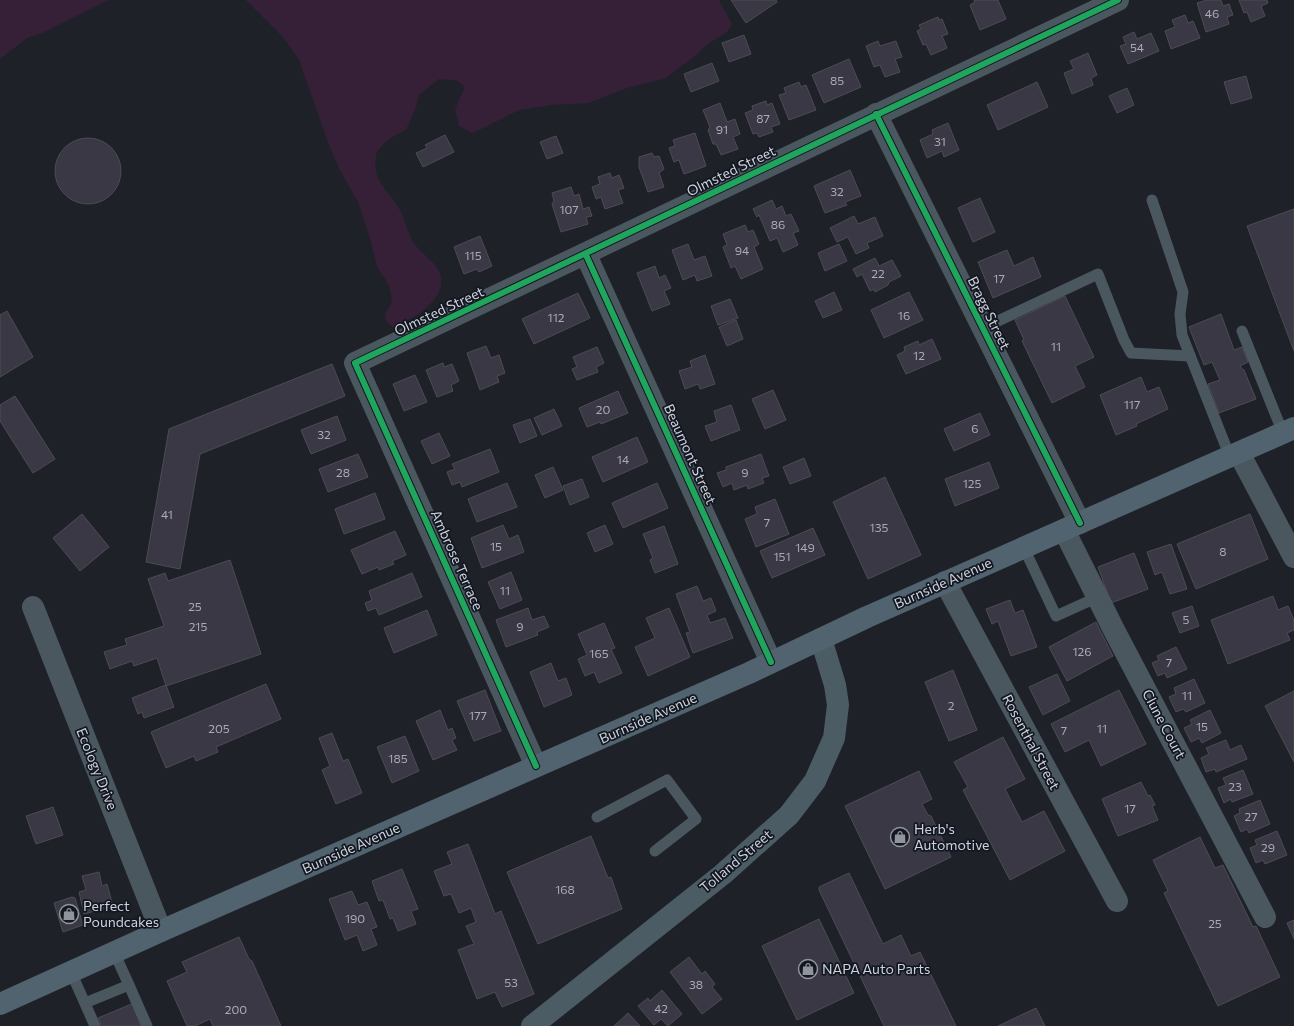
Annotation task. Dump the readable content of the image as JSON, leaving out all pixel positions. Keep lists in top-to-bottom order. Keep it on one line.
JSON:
{"streets":{"main road":["Burnside Avenue","Tolland Street"],"street":["Olmsted Street","Bragg Street","Beaumont Street","Ambrose Terrace","Clune Court","Rosenthal Street","Ecology Drive"]},"crossings":[["Olmsted Street","Bragg Street"],["Olmsted Street","Beaumont Street"],["Olmsted Street","Ambrose Terrace"],["Bragg Street","Burnside Avenue"],["Bragg Street","Clune Court"],["Beaumont Street","Burnside Avenue"],["Ambrose Terrace","Burnside Avenue"],["Burnside Avenue","Clune Court"],["Burnside Avenue","Rosenthal Street"],["Burnside Avenue","Ecology Drive"],["Burnside Avenue","Tolland Street"]],"places":{"shop":["Herb's Automotive","Perfect Poundcakes","NAPA Auto Parts"]},"house_numbers":["46","54","85","87","91","31","32","107","86","94","115","22","17","16","112","11","12","117","20","6","32","14","28","9","125","41","7","135","15","149","8","151","11","25","5","215","9","126","165","7","11","2","177","15","205","11","7","185","23","17","27","29","168","190","25","53","38","42","200"]}
